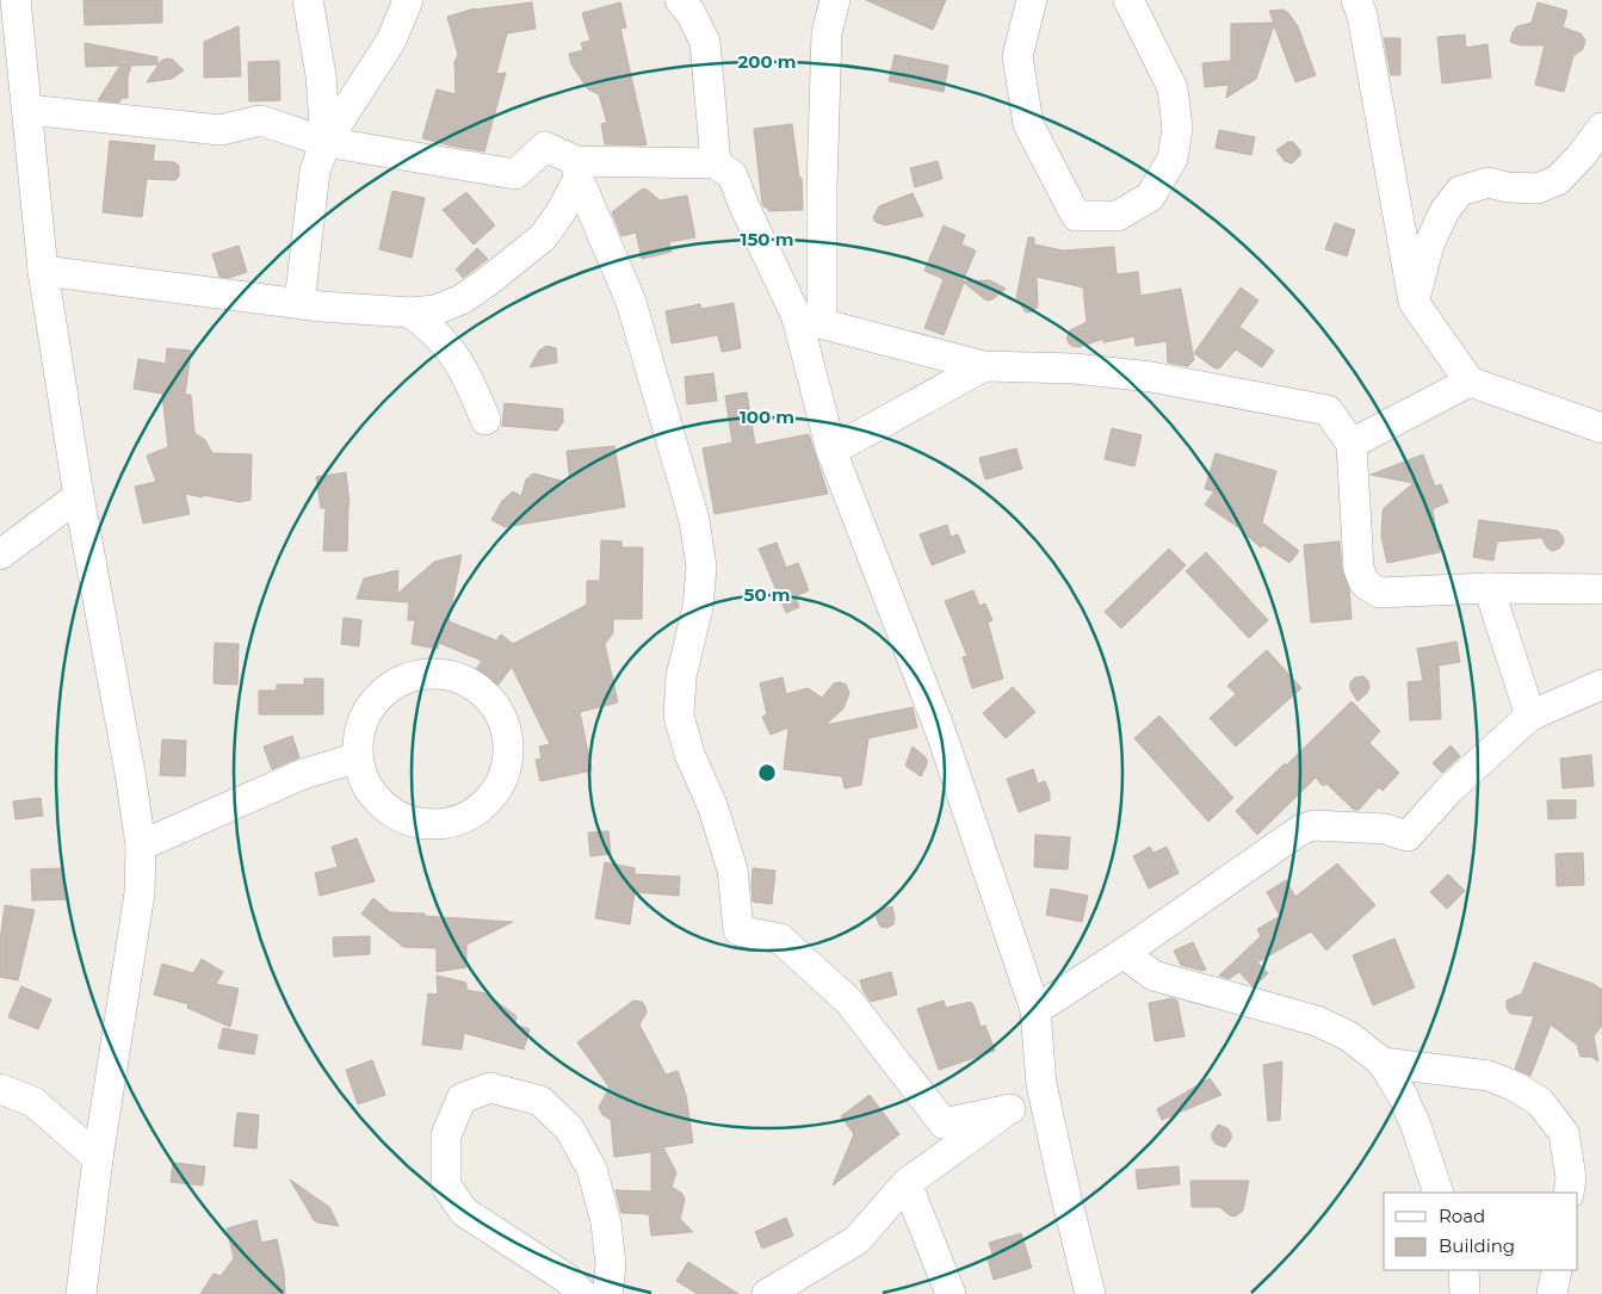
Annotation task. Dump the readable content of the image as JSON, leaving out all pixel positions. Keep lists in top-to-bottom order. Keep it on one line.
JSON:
{"legend":["Road","Building"],"rings":["200 m","150 m","100 m","50 m"]}
